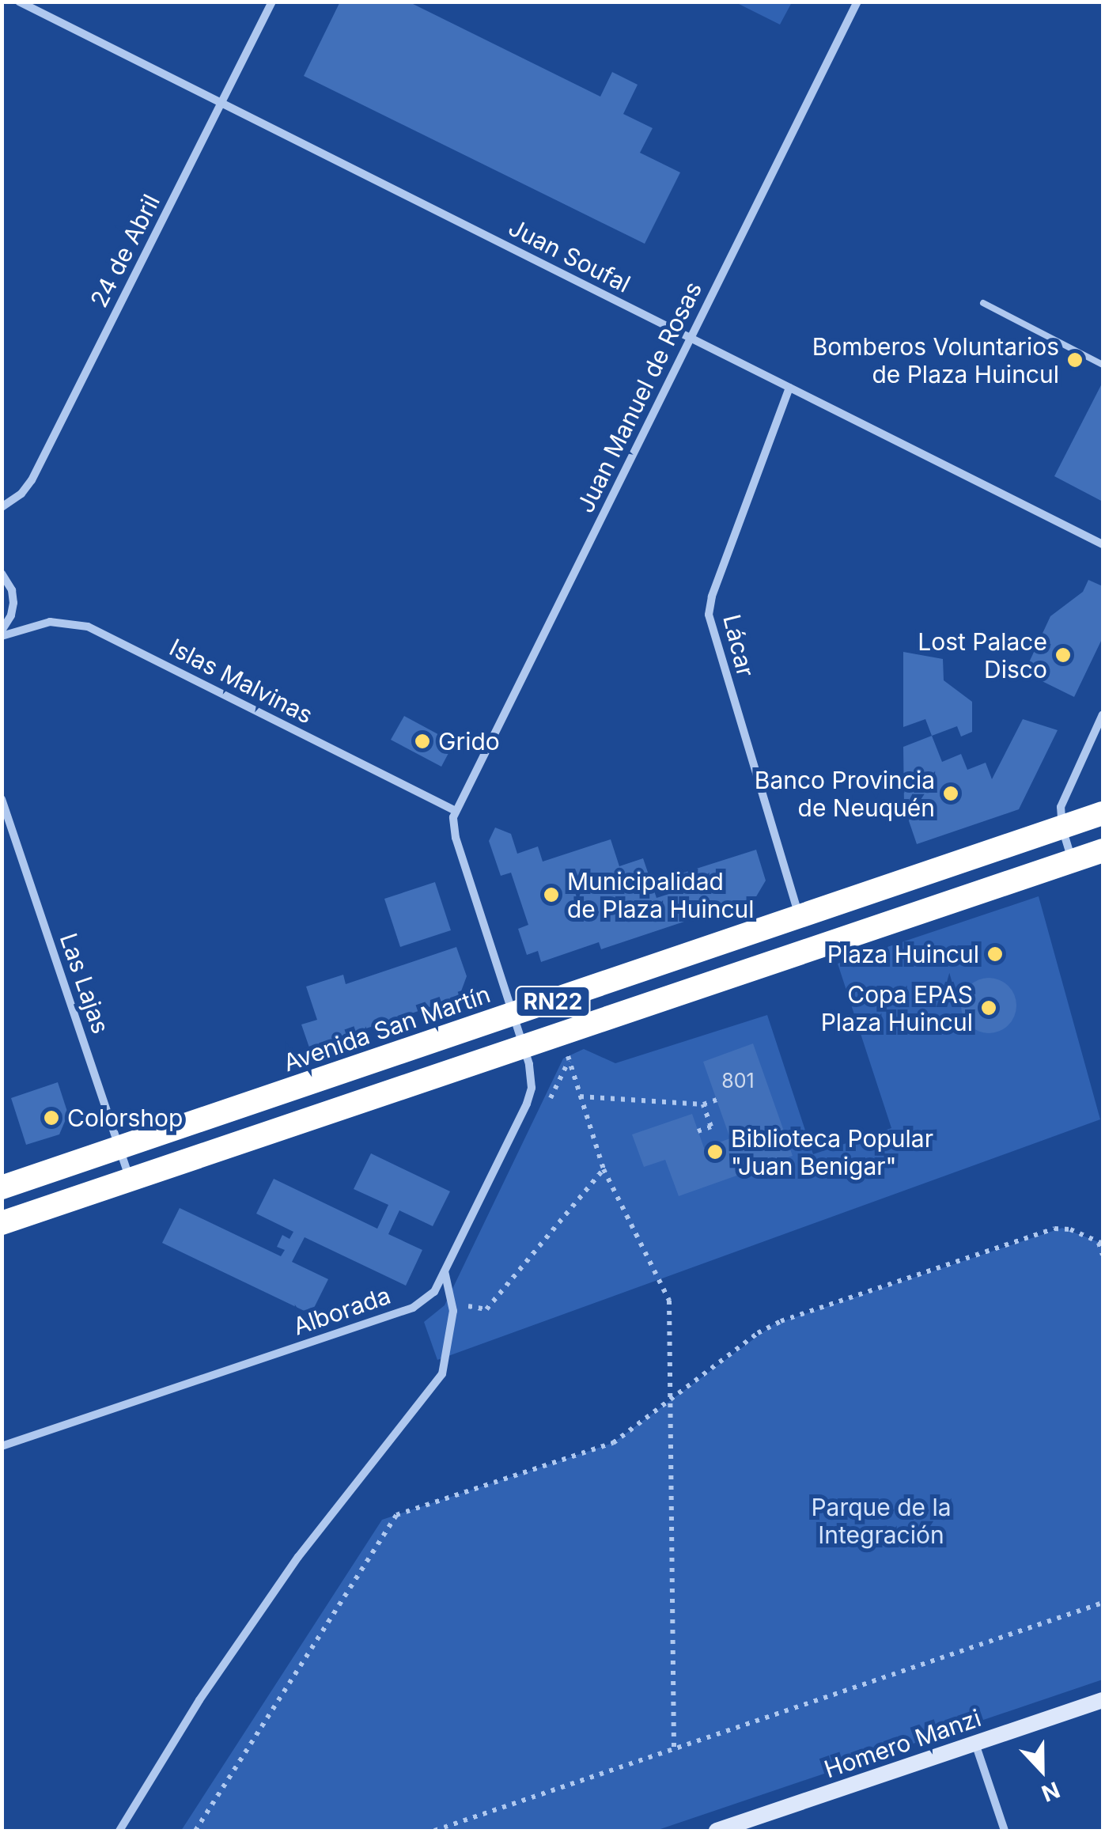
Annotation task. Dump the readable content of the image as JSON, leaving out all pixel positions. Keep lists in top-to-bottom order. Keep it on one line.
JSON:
{"streets":{"highway":["RN22","Avenida San Martín"],"main road":["Homero Manzi"],"street":["24 de Abril","Juan Soufal","Juan Manuel de Rosas","Lácar","Islas Malvinas","Las Lajas","Alborada"]},"crossings":[["24 de Abril","Juan Soufal"],["Juan Soufal","Juan Manuel de Rosas"],["Juan Soufal","Lácar"],["Juan Manuel de Rosas","Islas Malvinas"],["Juan Manuel de Rosas","Alborada"],["Lácar","Avenida San Martín"],["Islas Malvinas","Alborada"],["Las Lajas","RN22"],["Las Lajas","Avenida San Martín"],["RN22","Alborada"],["Avenida San Martín","Alborada"]],"parks":["Parque de la Integración"],"places":["Bomberos Voluntarios de Plaza Huincul","Lost Palace Disco","Grido","Banco Provincia de Neuquén","Municipalidad de Plaza Huincul","Plaza Huincul","Copa EPAS Plaza Huincul","Colorshop","Biblioteca Popular \"Juan Benigar\""],"house_numbers":["801"],"north":"bottom"}
